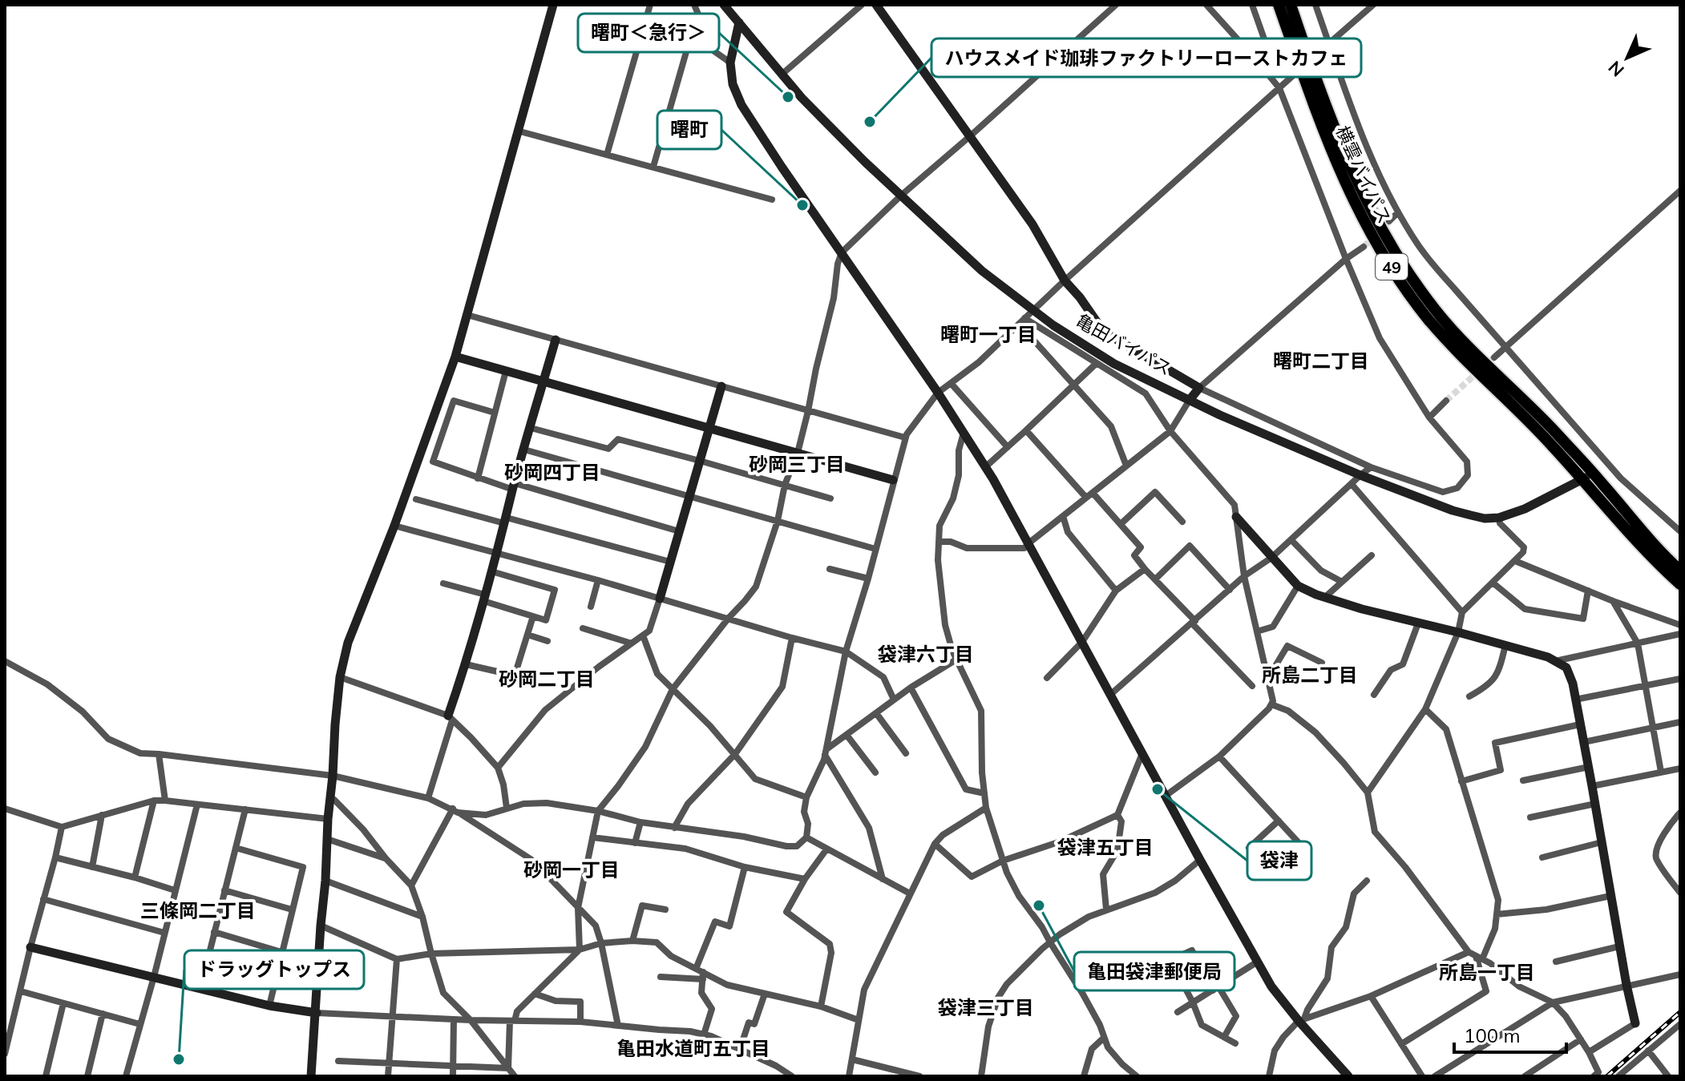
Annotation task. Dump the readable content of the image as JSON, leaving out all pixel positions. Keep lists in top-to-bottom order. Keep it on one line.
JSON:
{"streets":{"highway":["横雲バイパス","49"],"street":["亀田バイパス"]},"crossings":[["横雲バイパス","49"],["横雲バイパス","亀田バイパス"],["49","亀田バイパス"]],"districts":["曙町一丁目","曙町二丁目","砂岡三丁目","砂岡四丁目","袋津六丁目","所島二丁目","砂岡二丁目","袋津五丁目","砂岡一丁目","三條岡二丁目","所島一丁目","袋津三丁目","亀田水道町五丁目"],"places":["曙町＜急行＞","ハウスメイド珈琲ファクトリーローストカフェ","曙町","袋津","亀田袋津郵便局","ドラッグトップス"],"scale_bar":"100 m","north":"bottom left"}
